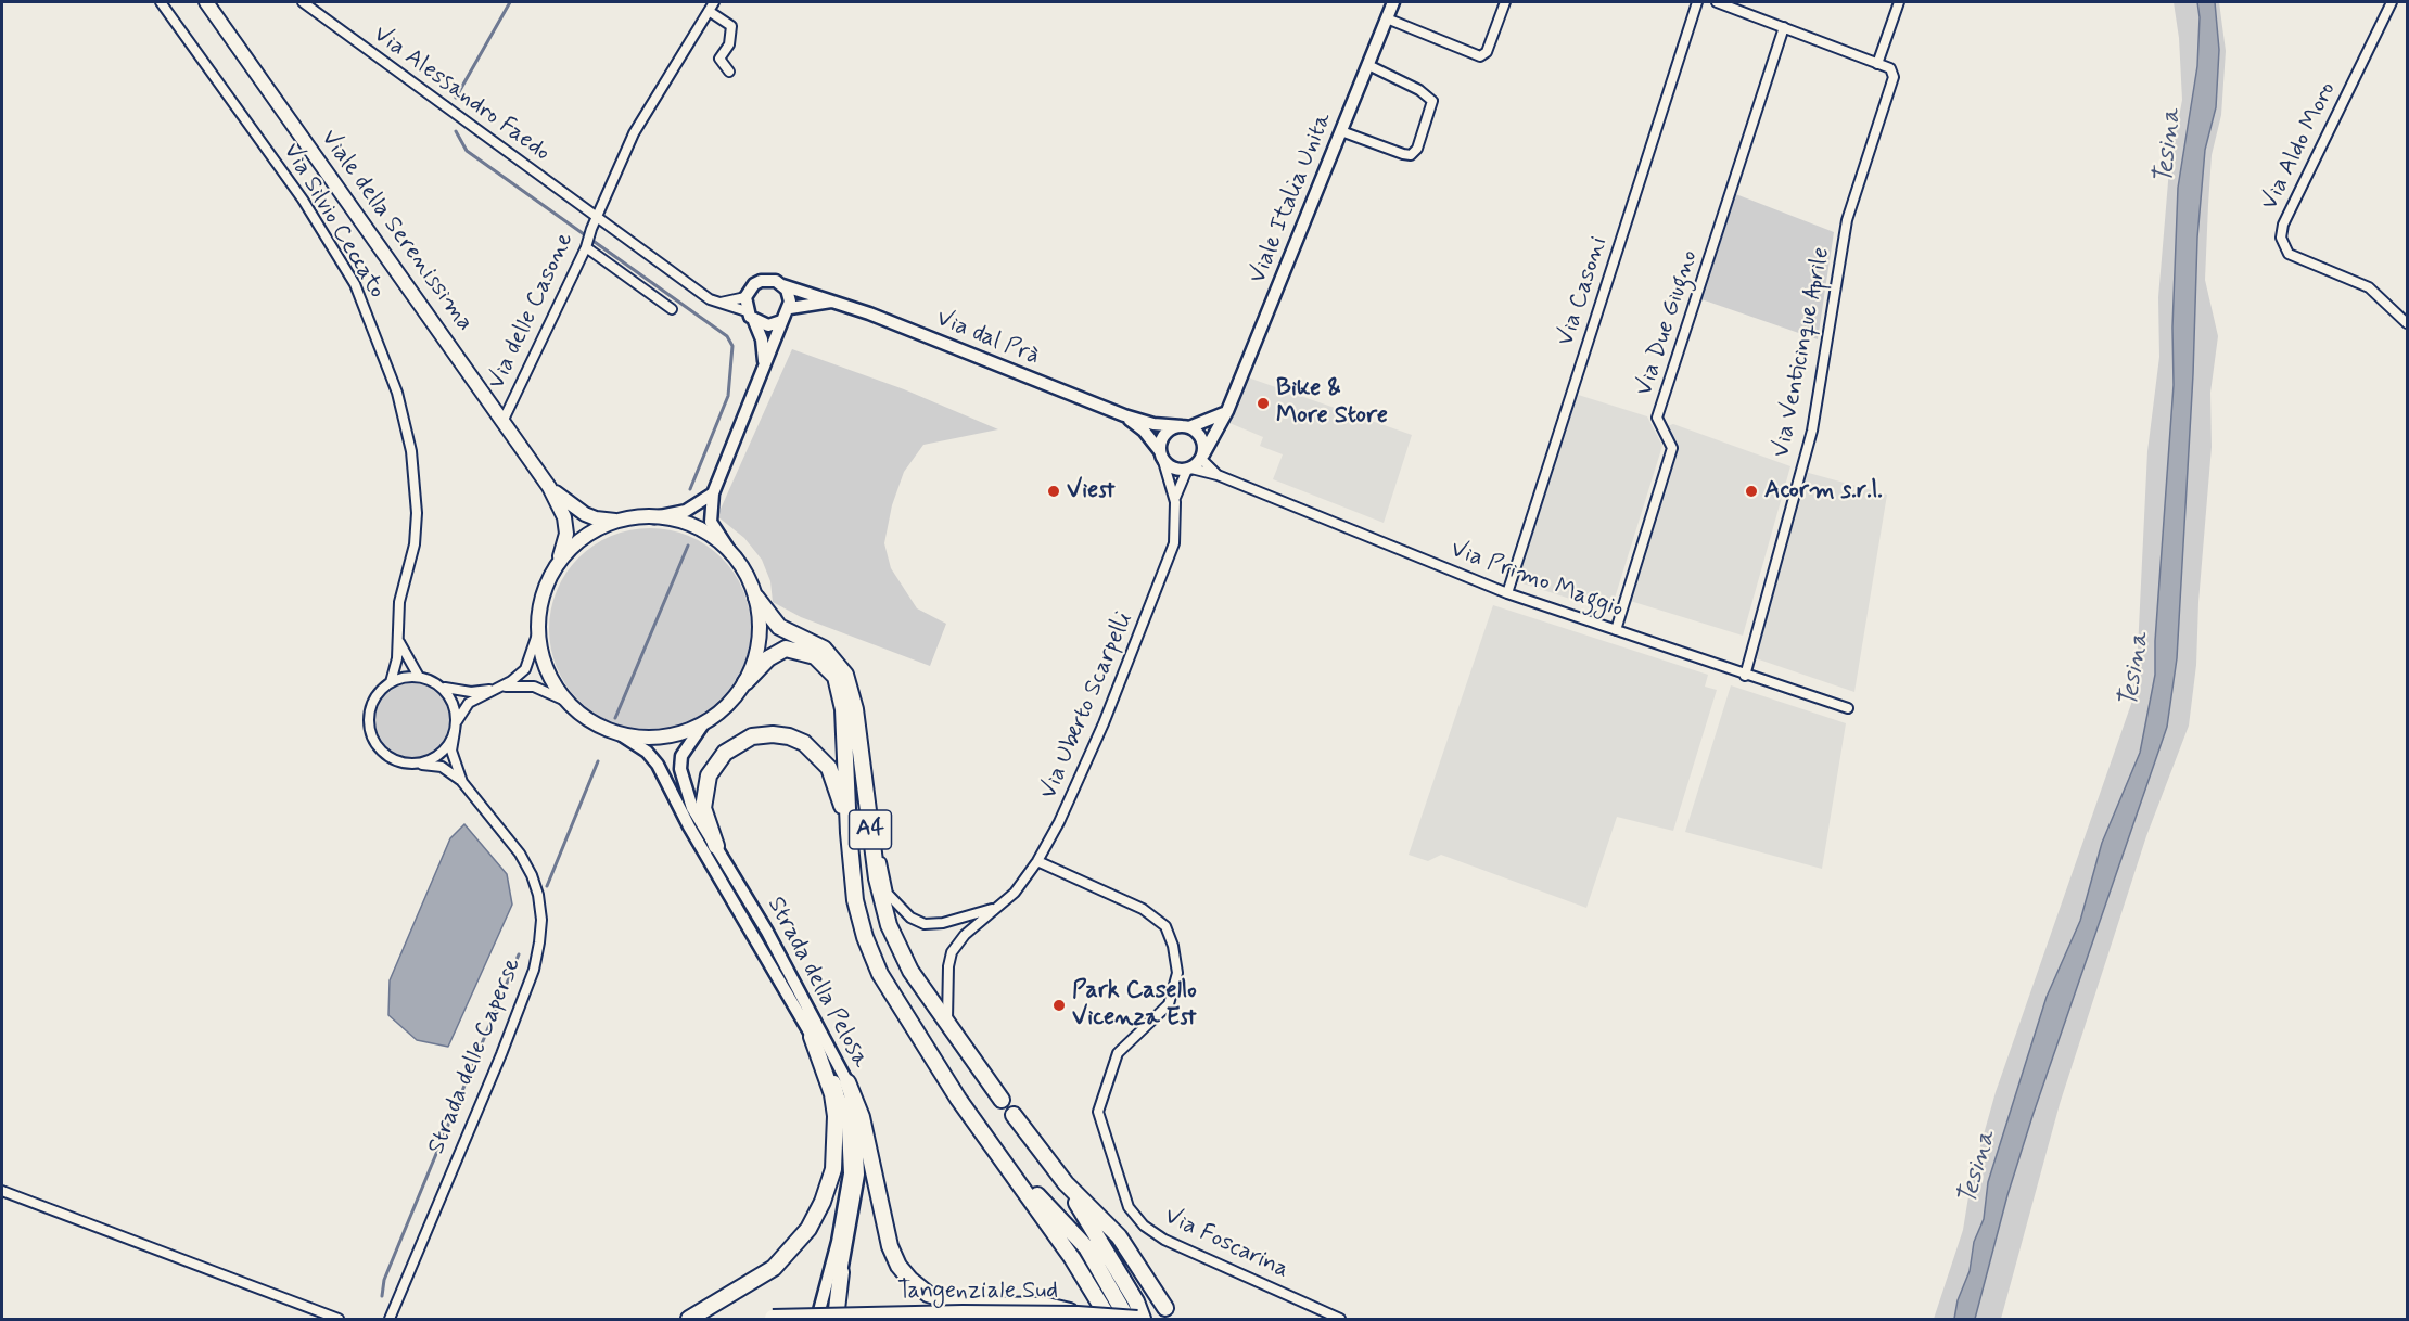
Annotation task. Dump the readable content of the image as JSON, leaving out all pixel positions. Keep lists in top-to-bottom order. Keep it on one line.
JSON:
{"streets":{"highway":["A4","Tangenziale Sud"],"main road":["Viale della Serenissima"],"street":["Via Alessandro Faedo","Via Aldo Moro","Viale Italia Unita","Via Silvio Ceccato","Via Casoni","Via delle Casone","Via Due Giugno","Via dal Prà","Via Venticinque Aprile","Via Primo Maggio","Via Uberto Scarpelli","Strada della Pelosa","Strada delle Caperse","Via Foscarina"]},"crossings":[["Via Alessandro Faedo","Via delle Casone"],["Viale Italia Unita","Via dal Prà"],["Viale Italia Unita","Via Primo Maggio"],["Viale Italia Unita","Via Uberto Scarpelli"],["Via Silvio Ceccato","Strada delle Caperse"],["Viale della Serenissima","Via delle Casone"],["Viale della Serenissima","A4"],["Viale della Serenissima","Strada della Pelosa"],["Via Casoni","Via Primo Maggio"],["Via delle Casone","Via dal Prà"],["Via Due Giugno","Via Primo Maggio"],["Via dal Prà","Via Primo Maggio"],["Via dal Prà","Via Uberto Scarpelli"],["Via Venticinque Aprile","Via Primo Maggio"],["Via Primo Maggio","Via Uberto Scarpelli"],["Via Uberto Scarpelli","A4"],["Via Uberto Scarpelli","Via Foscarina"],["A4","Strada della Pelosa"]],"water":["Tesina"],"places":["Bike & More Store","Viest","Acorm s.r.l.","Park Casello Vicenza Est"]}
